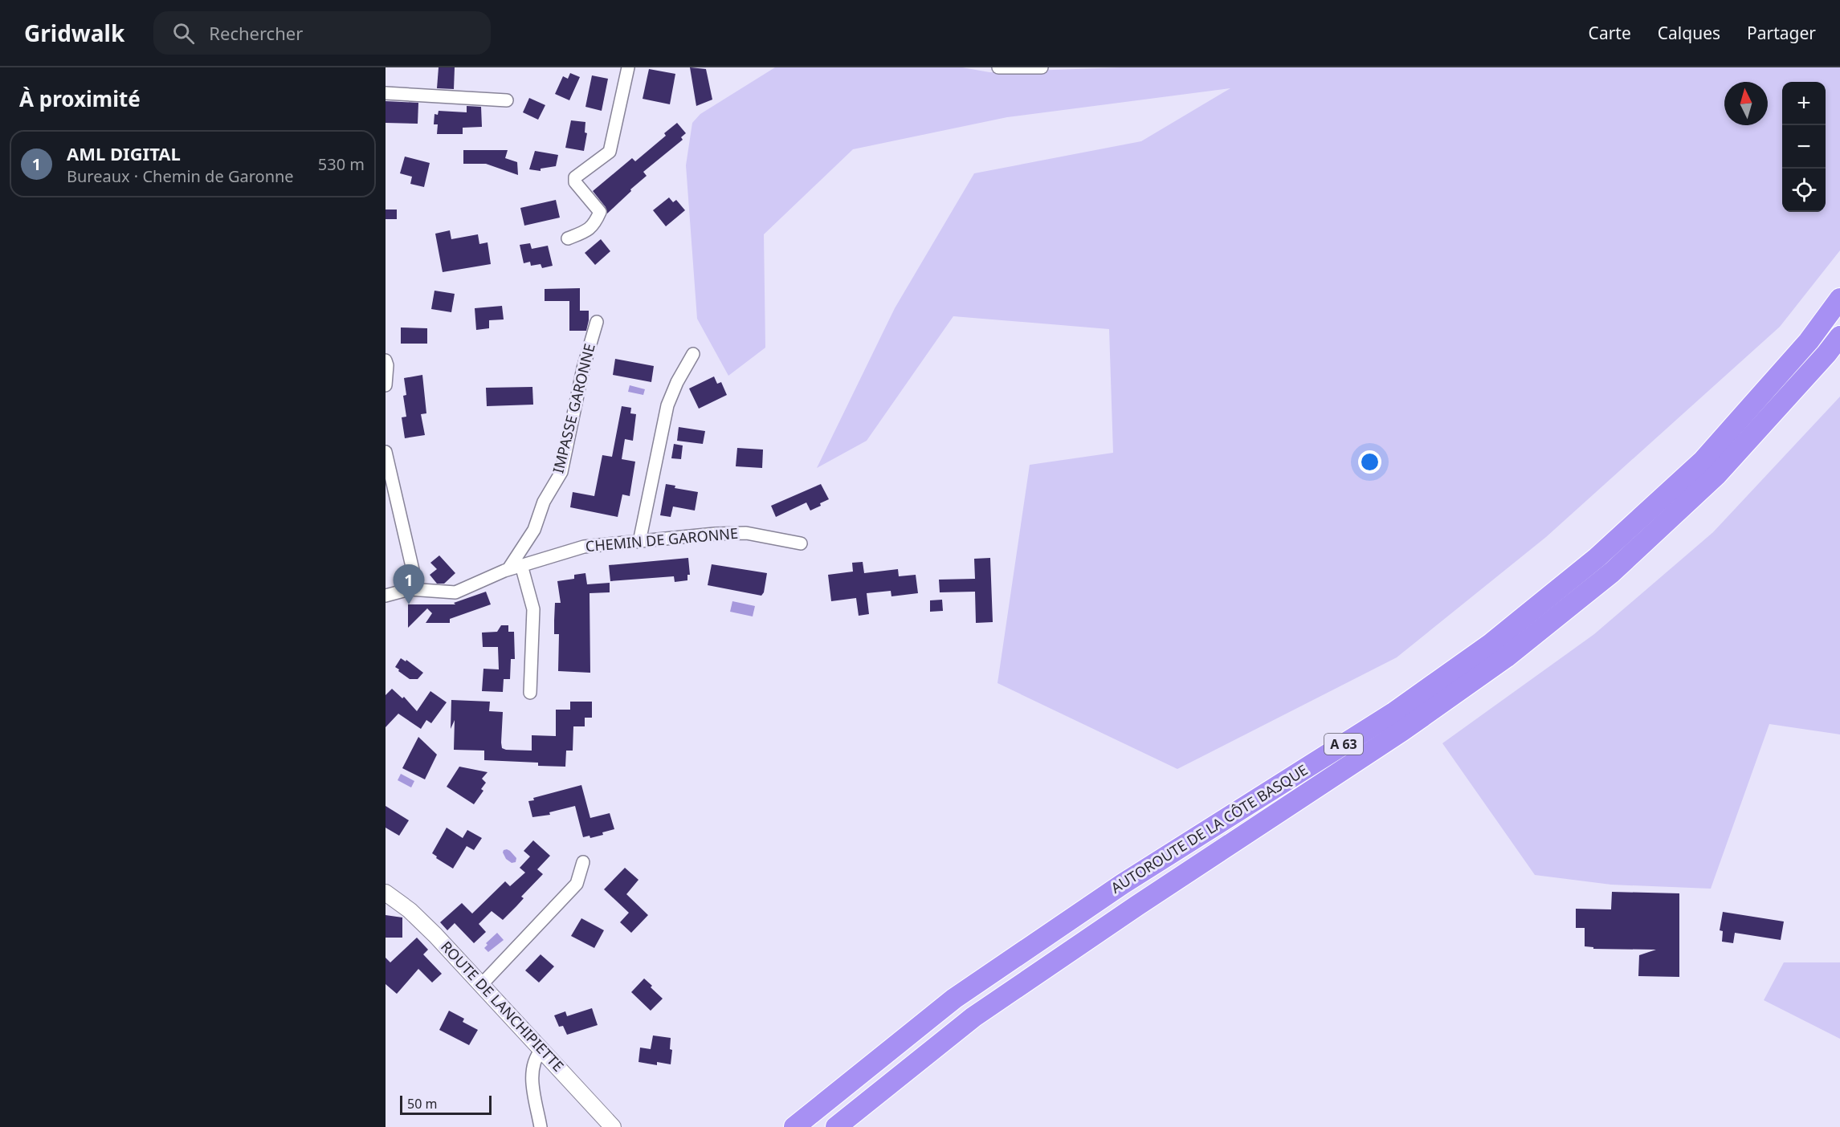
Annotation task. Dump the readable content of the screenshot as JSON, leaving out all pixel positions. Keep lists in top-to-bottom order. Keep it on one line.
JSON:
{"streets":{"highway":["A 63","AUTOROUTE DE LA CÔTE BASQUE"],"street":["IMPASSE GARONNE","CHEMIN DE GARONNE","ROUTE DE LANCHIPIETTE"]},"crossings":[["IMPASSE GARONNE","CHEMIN DE GARONNE"]],"scale_bar":"50 m","north":"top","page":{"header":"Gridwalk","search":"Rechercher","nav":["Carte","Calques","Partager"],"heading":"À proximité","map_buttons":["+","−"],"list":[{"mark":"1","name":"AML DIGITAL","note":"Bureaux · Chemin de Garonne","value":"530 m"}],"pins":"1","scale":"50 m"}}
